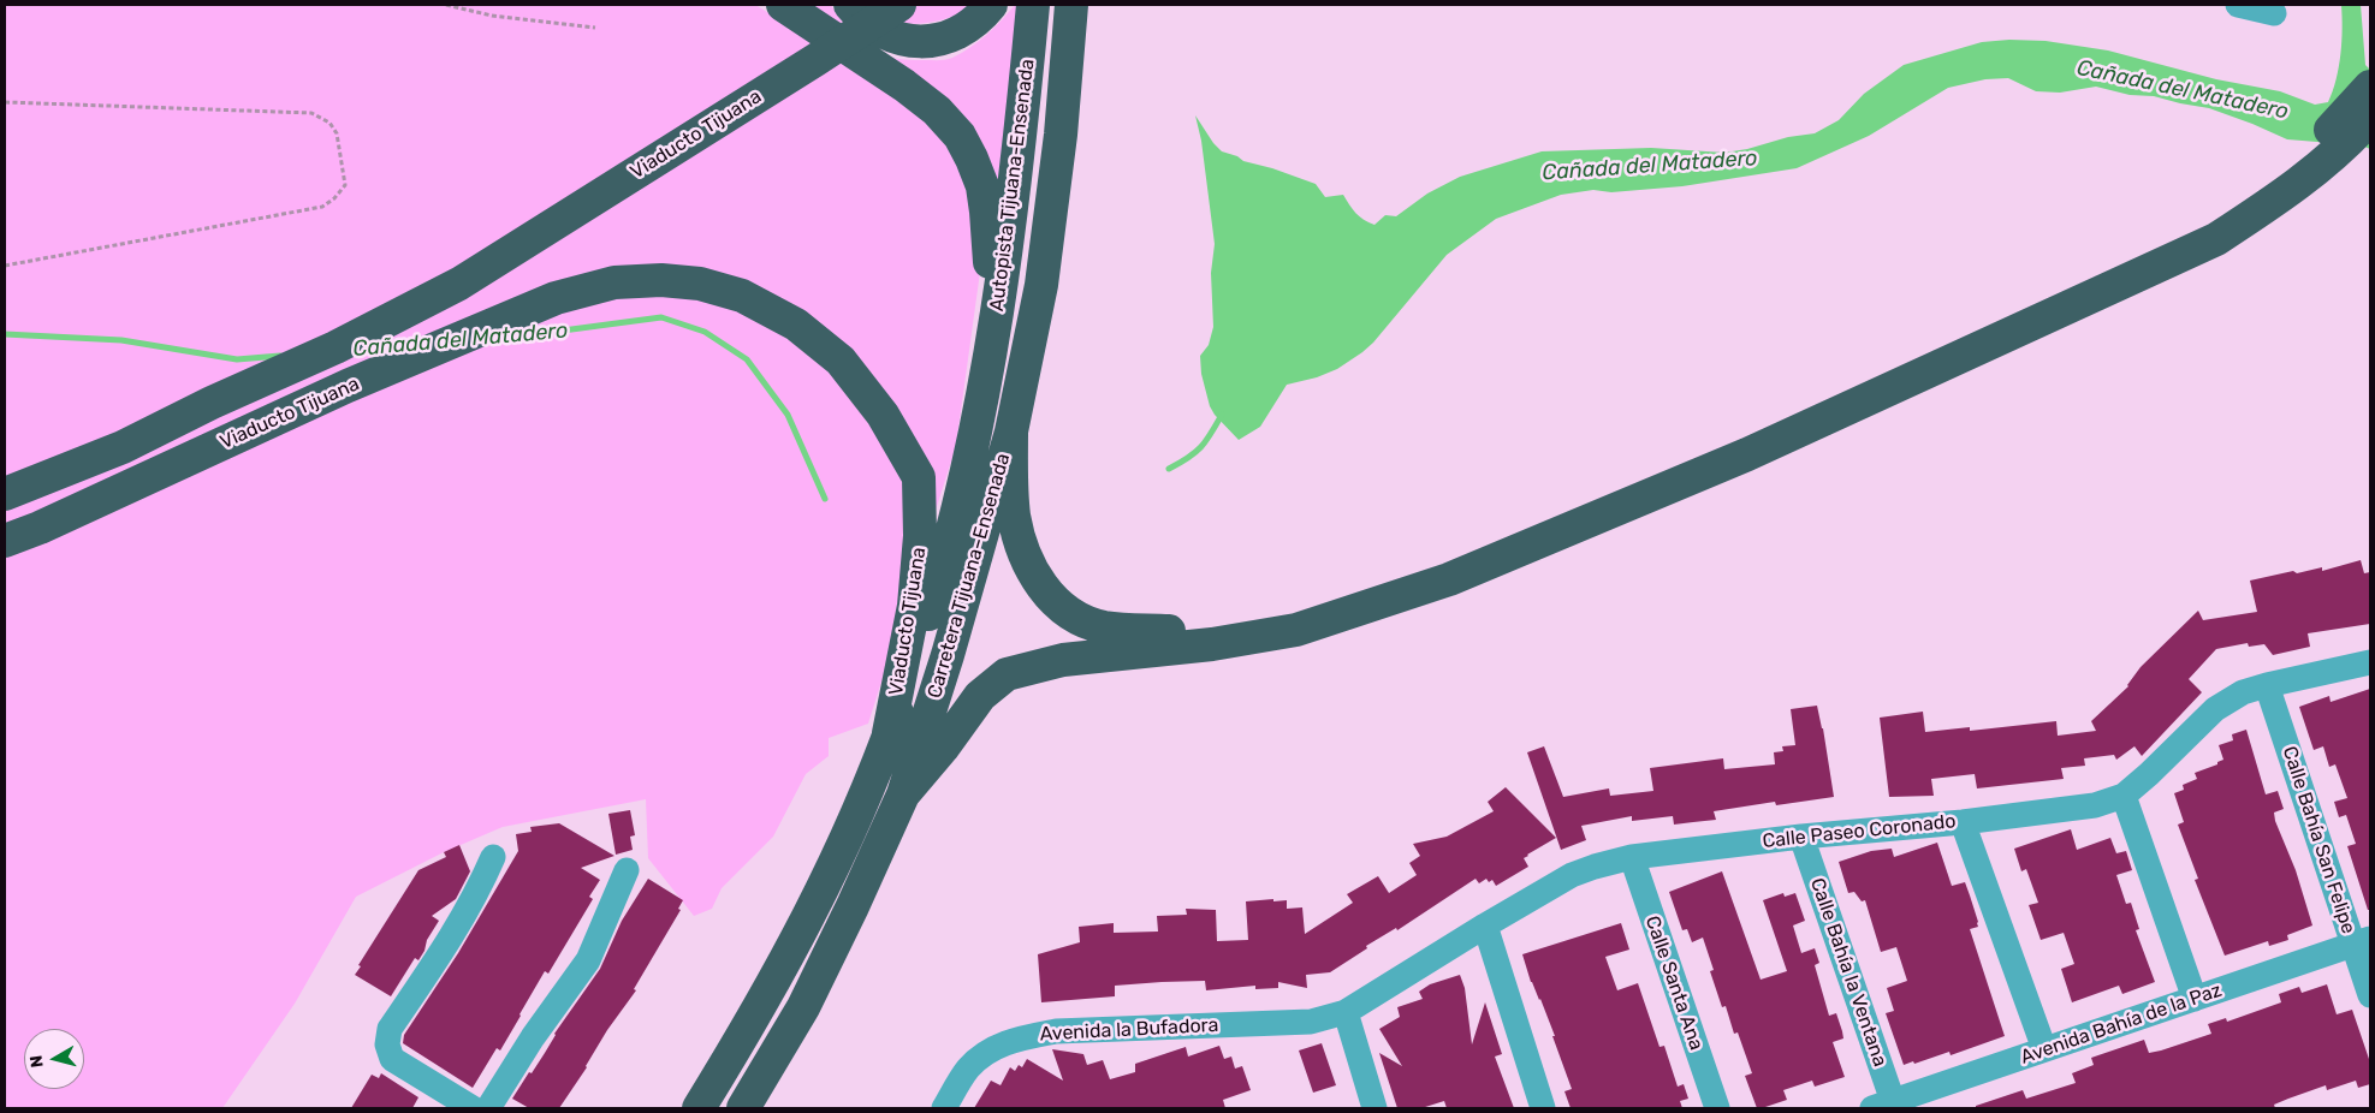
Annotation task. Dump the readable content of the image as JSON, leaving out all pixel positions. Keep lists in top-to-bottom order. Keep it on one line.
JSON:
{"streets":{"highway":["Viaducto Tijuana","Autopista Tijuana-Ensenada","Carretera Tijuana–Ensenada"],"street":["Calle Paseo Coronado","Calle Bahía San Felipe","Calle Bahía la Ventana","Calle Santa Ana","Avenida Bahía de la Paz","Avenida la Bufadora"]},"crossings":[["Viaducto Tijuana","Carretera Tijuana–Ensenada"],["Autopista Tijuana-Ensenada","Carretera Tijuana–Ensenada"],["Calle Paseo Coronado","Calle Bahía San Felipe"],["Calle Paseo Coronado","Calle Bahía la Ventana"],["Calle Paseo Coronado","Calle Santa Ana"],["Calle Paseo Coronado","Avenida la Bufadora"],["Calle Bahía San Felipe","Avenida Bahía de la Paz"],["Calle Bahía la Ventana","Avenida Bahía de la Paz"]],"water":["Cañada del Matadero"],"north":"left"}
